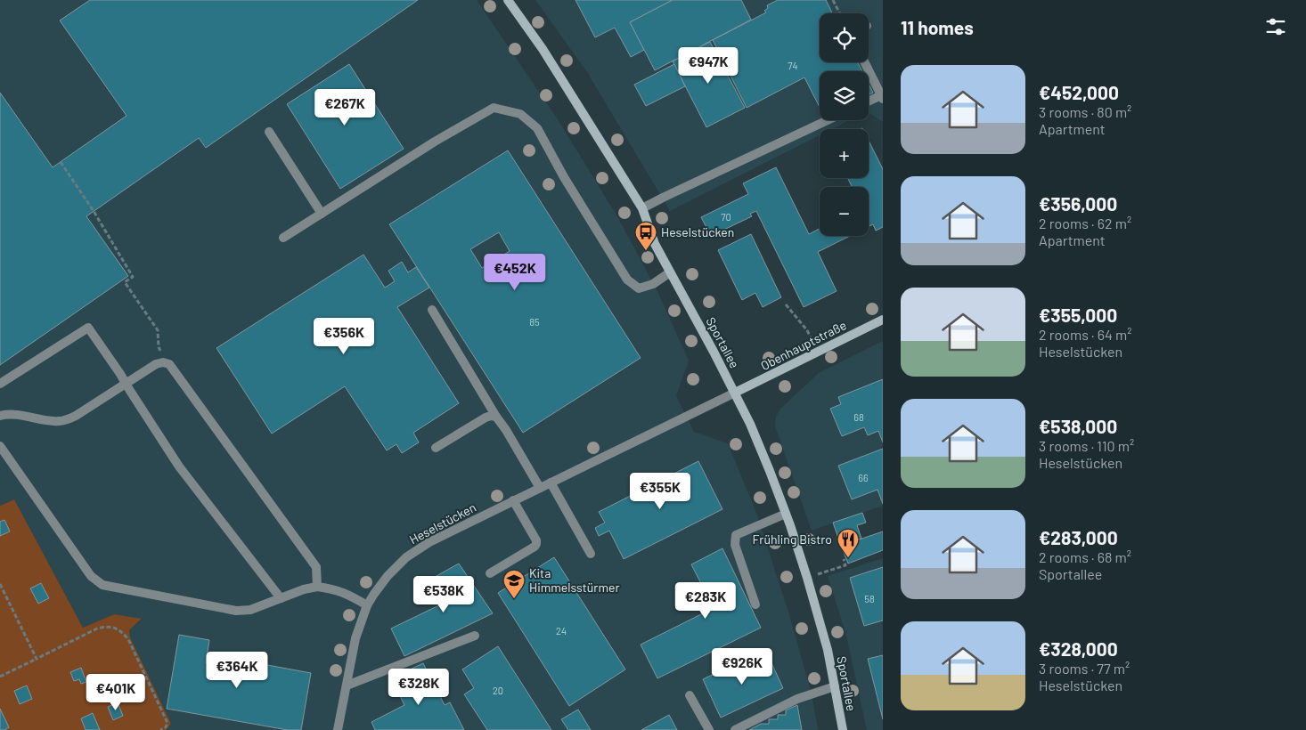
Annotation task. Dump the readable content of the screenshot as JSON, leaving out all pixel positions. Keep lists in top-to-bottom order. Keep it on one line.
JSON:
{"streets":{"street":["Sportallee","Obenhauptstraße","Heselstücken"]},"crossings":[["Sportallee","Obenhauptstraße"],["Sportallee","Heselstücken"],["Obenhauptstraße","Heselstücken"]],"places":{"bus stop":["Heselstücken"],"restaurant":["Frühling Bistro"],"school or university":["Kita Himmelsstürmer"]},"house_numbers":["74","70","85","68","66","58","24","20"],"page":{"heading":"11 homes","map_buttons":["+","−"],"price":["€947K","€267K","€452K","€356K","€355K","€538K","€283K","€926K","€364K","€328K","€401K"],"list":[{"name":"€452,000","note":"3 rooms · 80 m² · Apartment"},{"name":"€356,000","note":"2 rooms · 62 m² · Apartment"},{"name":"€355,000","note":"2 rooms · 64 m² · Heselstücken"},{"name":"€538,000","note":"3 rooms · 110 m² · Heselstücken"},{"name":"€283,000","note":"2 rooms · 68 m² · Sportallee"},{"name":"€328,000","note":"3 rooms · 77 m² · Heselstücken"}]}}
